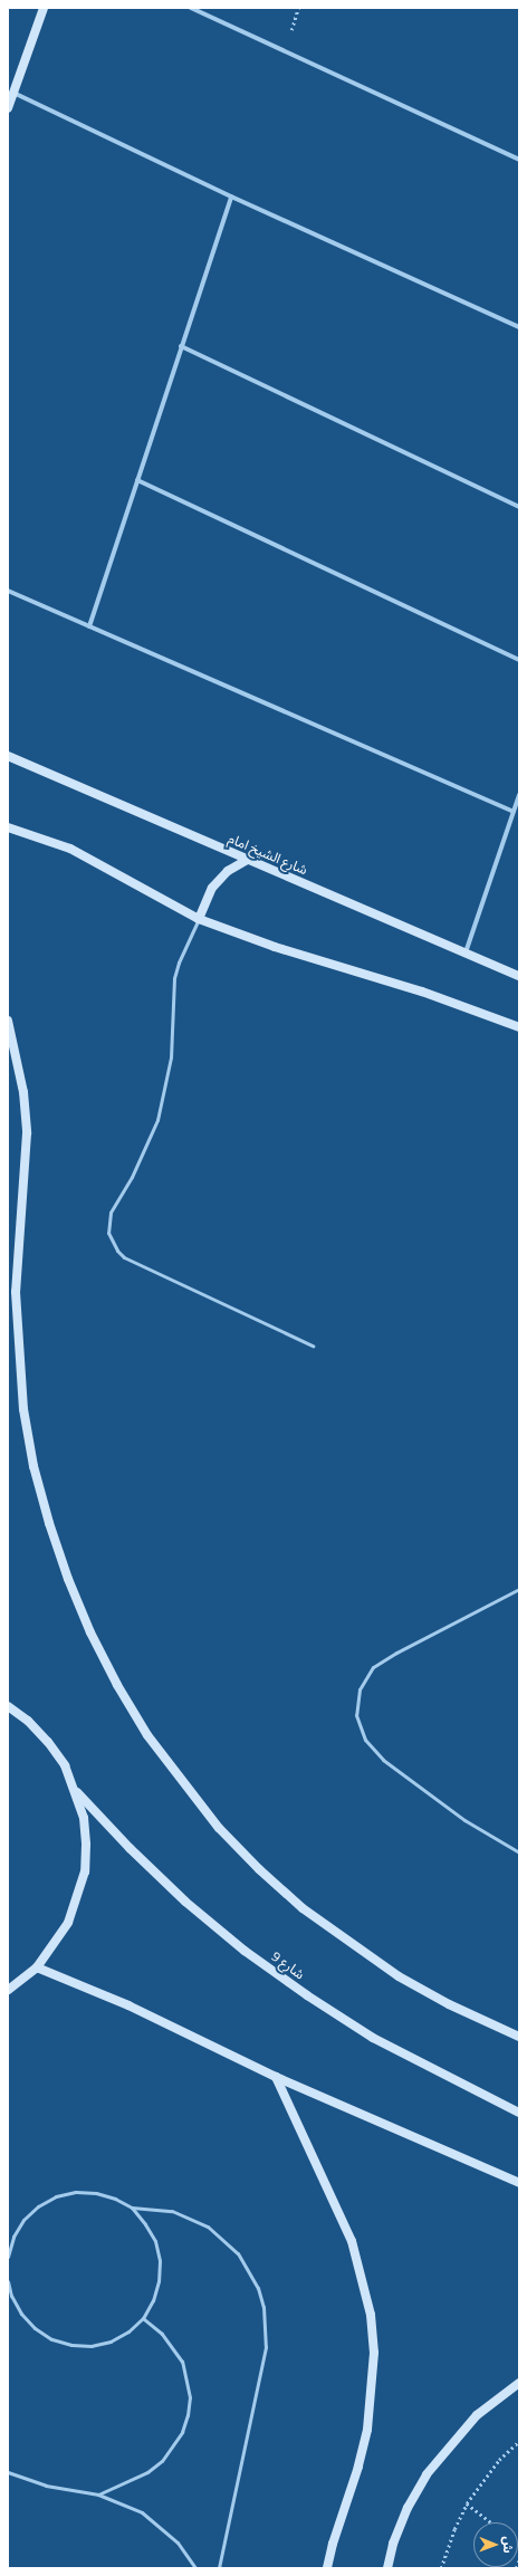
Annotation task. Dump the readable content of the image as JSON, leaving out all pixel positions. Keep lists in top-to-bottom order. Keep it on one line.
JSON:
{"streets":{"main road":["شارع الشيخ امام","شارع 9"]},"north":"right"}
